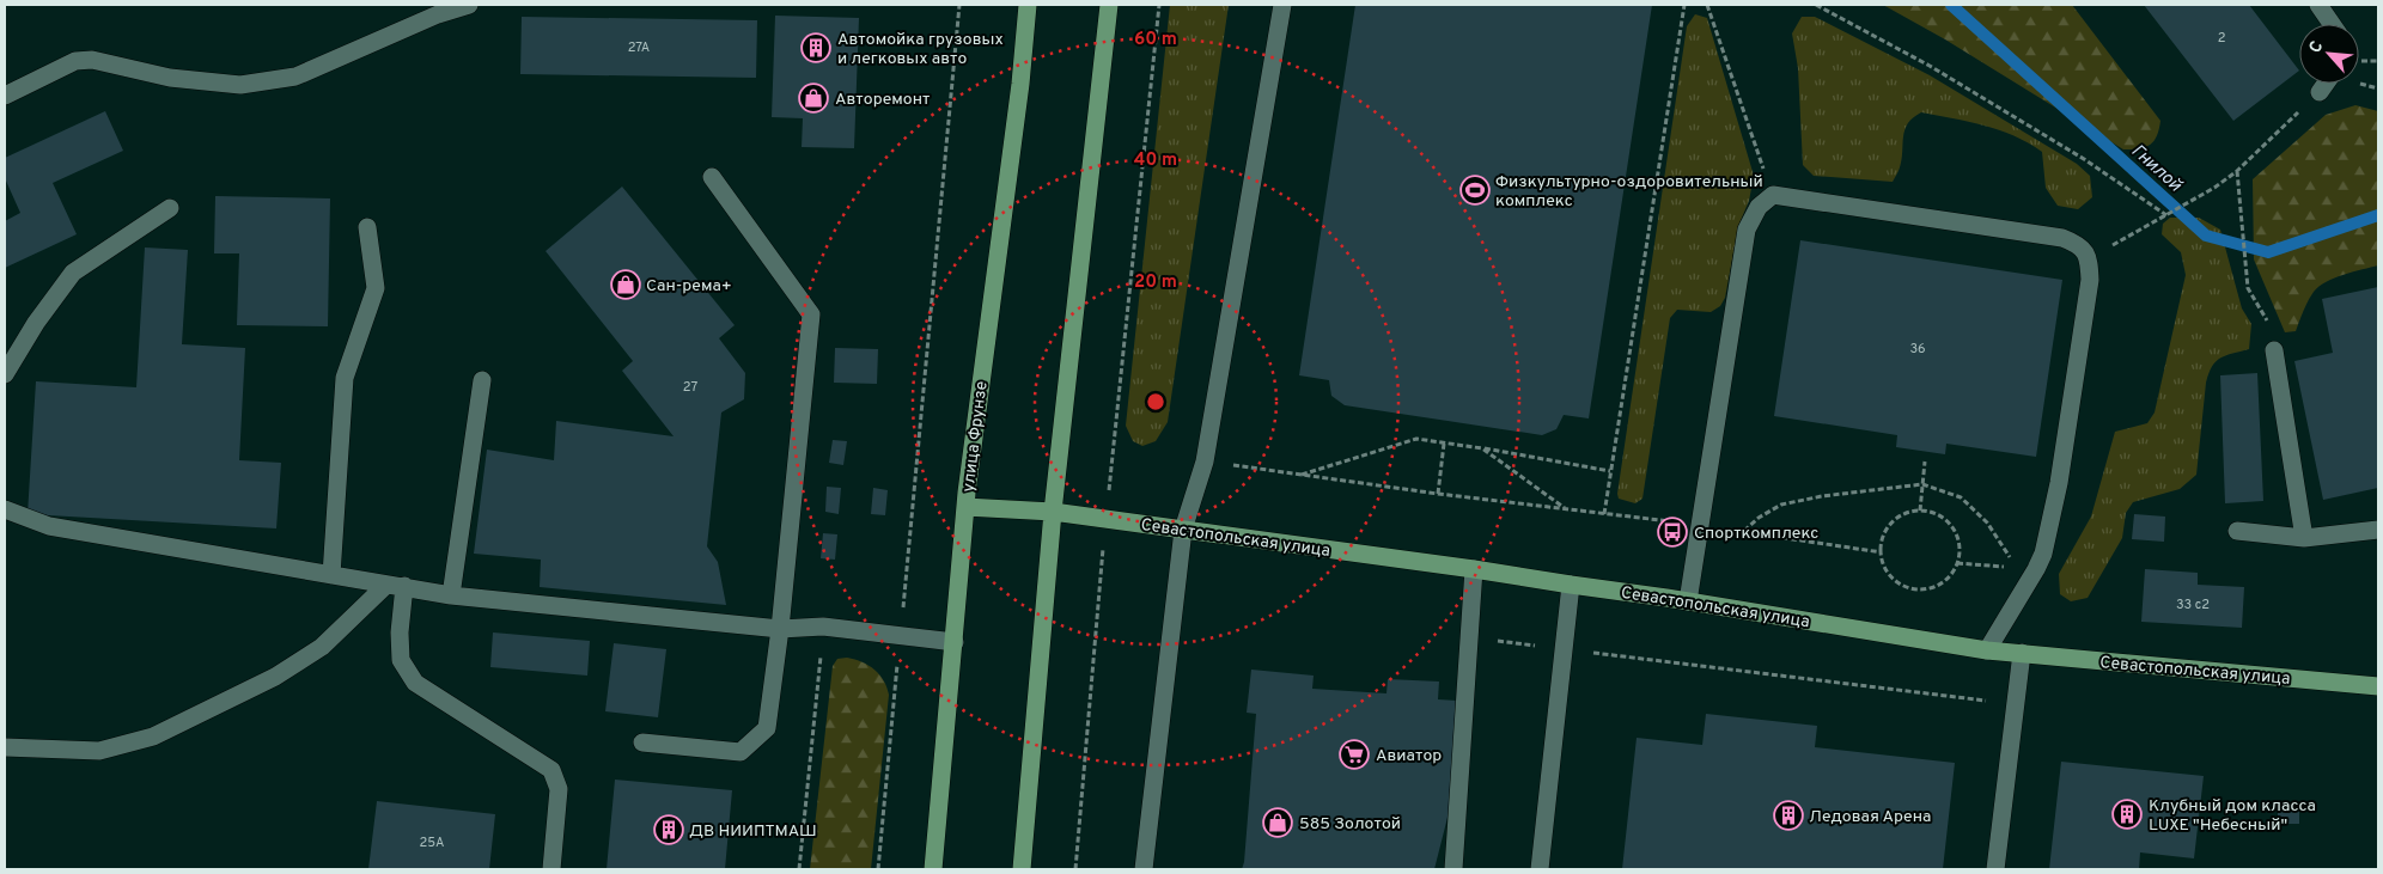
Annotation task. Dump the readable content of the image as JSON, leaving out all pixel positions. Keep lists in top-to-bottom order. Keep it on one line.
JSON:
{"streets":{"main road":["улица Фрунзе","Севастопольская улица"]},"crossings":[["улица Фрунзе","Севастопольская улица"]],"water":["Гнилой"],"places":{"building":["Автомойка грузовых и легковых авто","Клубный дом класса LUXE \"Небесный\"","Ледовая Арена","ДВ НИИПТМАШ"],"shop":["Авторемонт","Сан-рема+","585 Золотой"],"sports":["Физкультурно-оздоровительный комплекс"],"bus stop":["Спорткомплекс"],"supermarket":["Авиатор"]},"house_numbers":["2","27А","36","27","33 с2","25А"],"north":"top left","rings":["60 m","40 m","20 m"]}
